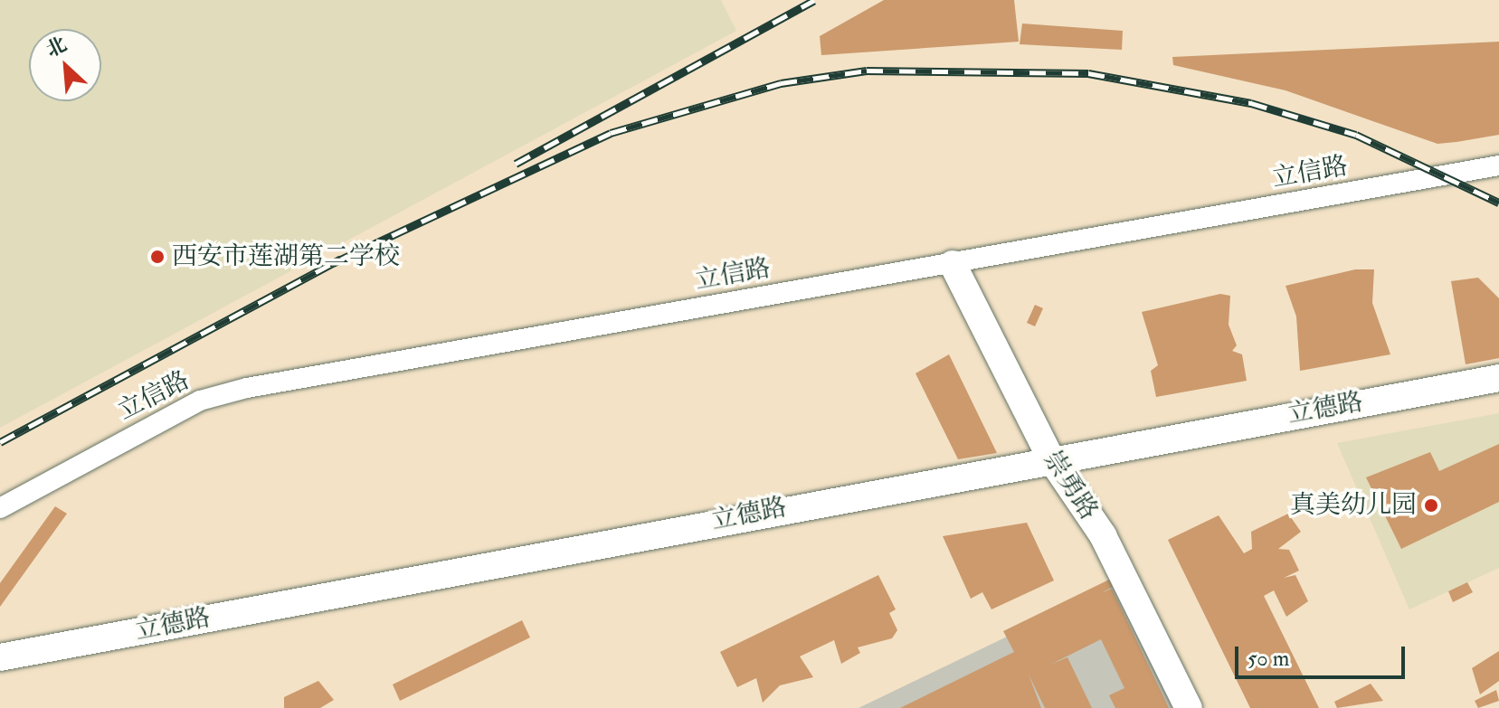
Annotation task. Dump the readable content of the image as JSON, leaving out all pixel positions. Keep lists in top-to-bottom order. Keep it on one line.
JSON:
{"streets":{"street":["立信路","立德路","崇勇路"]},"crossings":[["立信路","崇勇路"],["立德路","崇勇路"]],"places":["西安市莲湖第二学校","真美幼儿园"],"scale_bar":"50 m","north":"top left"}
